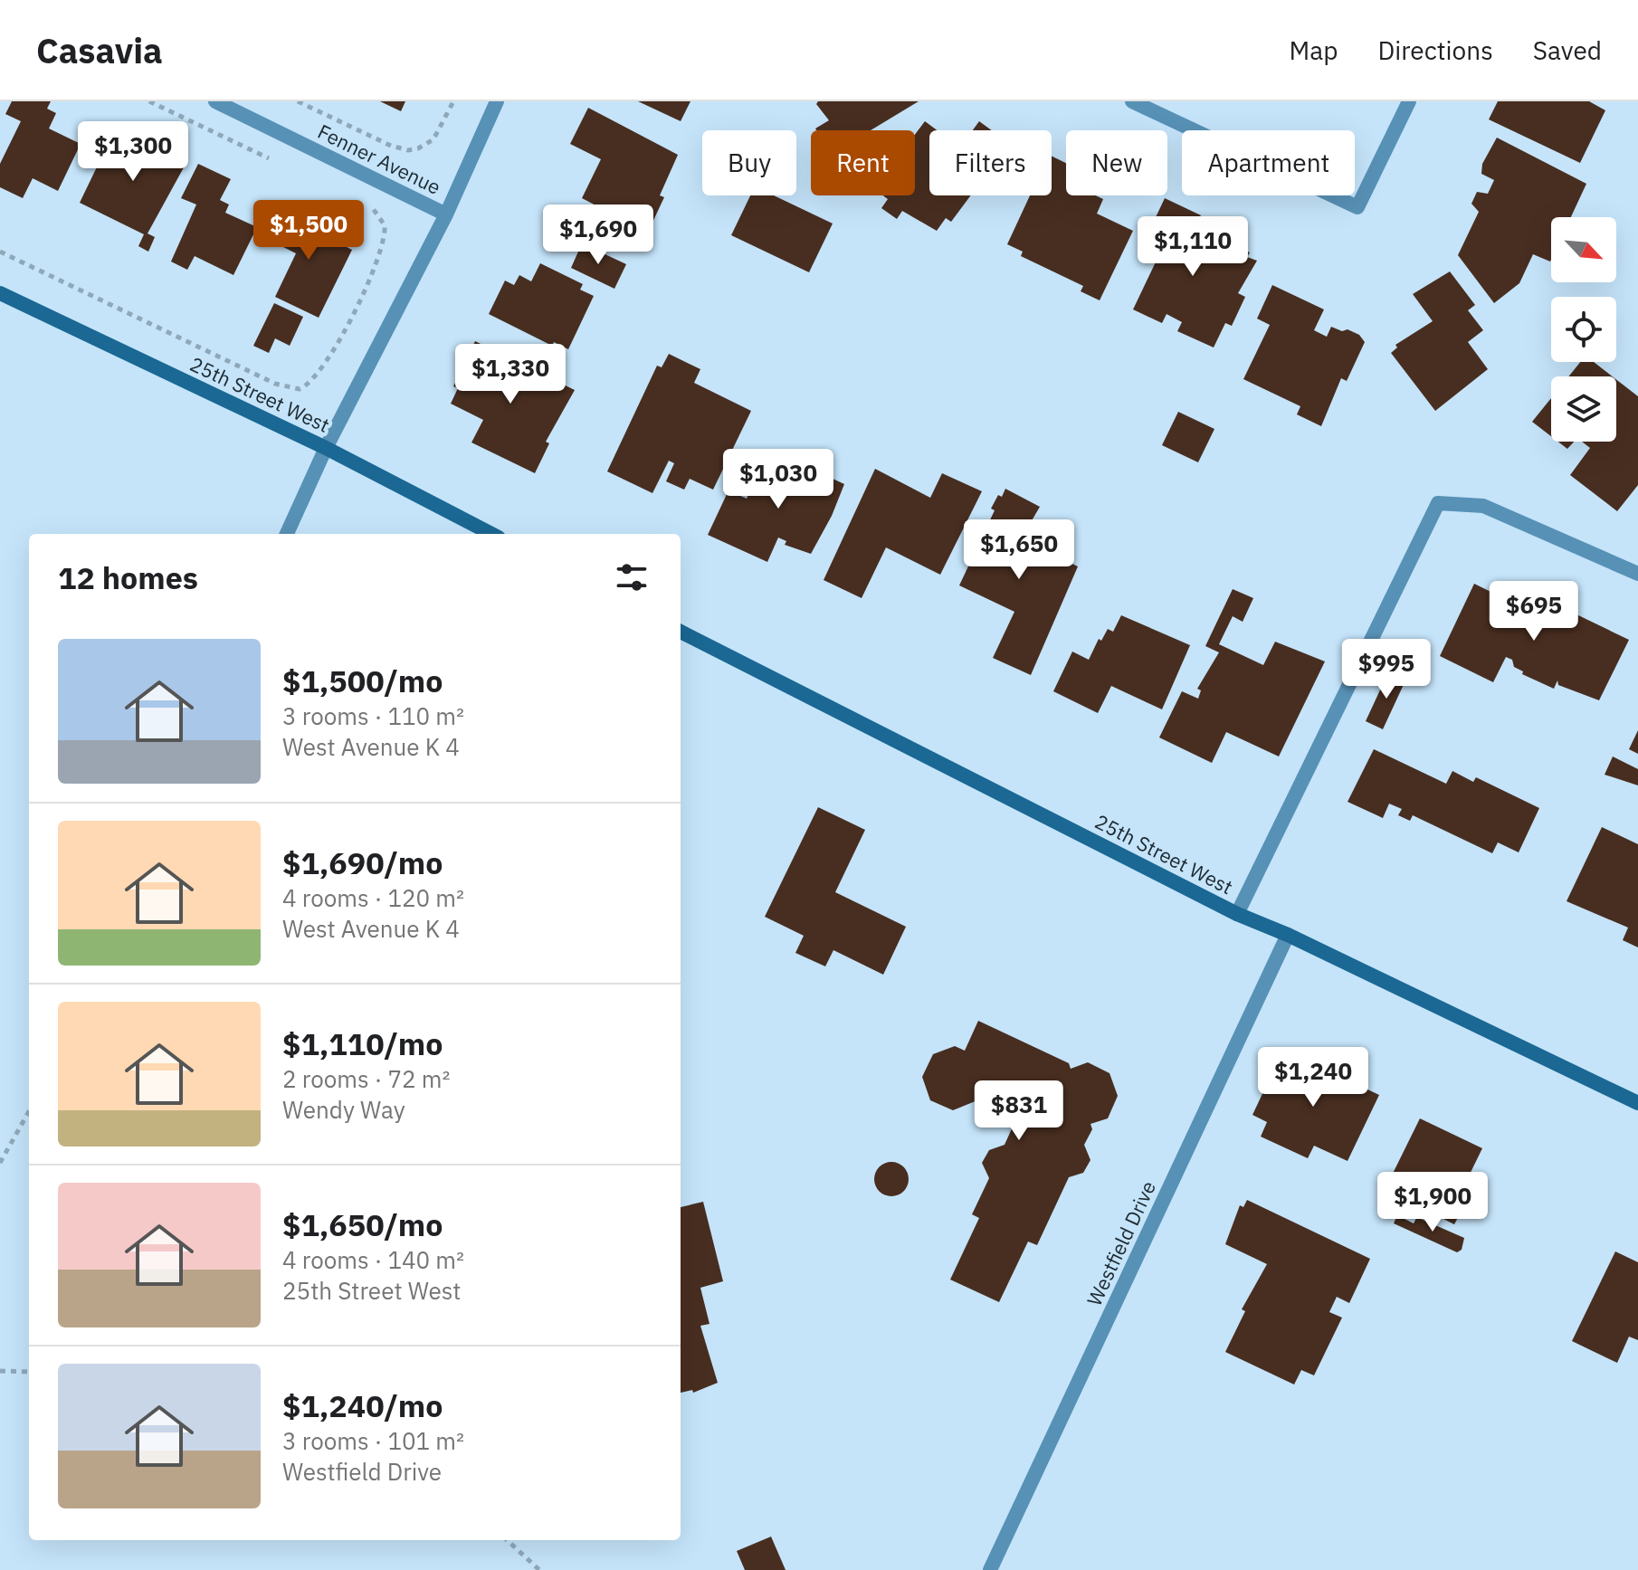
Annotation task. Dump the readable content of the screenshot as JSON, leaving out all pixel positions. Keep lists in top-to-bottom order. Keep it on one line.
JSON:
{"streets":{"street":["Fenner Avenue","25th Street West","Westfield Drive"]},"crossings":[["25th Street West","Westfield Drive"]],"north":"bottom right","page":{"header":"Casavia","nav":["Map","Directions","Saved"],"price":["$1,300","$1,500","$1,690","$1,110","$1,330","$1,030","$1,650","$695","$995","$1,240","$831","$1,900"],"chip":["Buy","Rent","Filters","New","Apartment"],"heading":"12 homes","list":[{"name":"$1,500/mo","note":"3 rooms · 110 m² · West Avenue K 4"},{"name":"$1,690/mo","note":"4 rooms · 120 m² · West Avenue K 4"},{"name":"$1,110/mo","note":"2 rooms · 72 m² · Wendy Way"},{"name":"$1,650/mo","note":"4 rooms · 140 m² · 25th Street West"},{"name":"$1,240/mo","note":"3 rooms · 101 m² · Westfield Drive"}]}}
